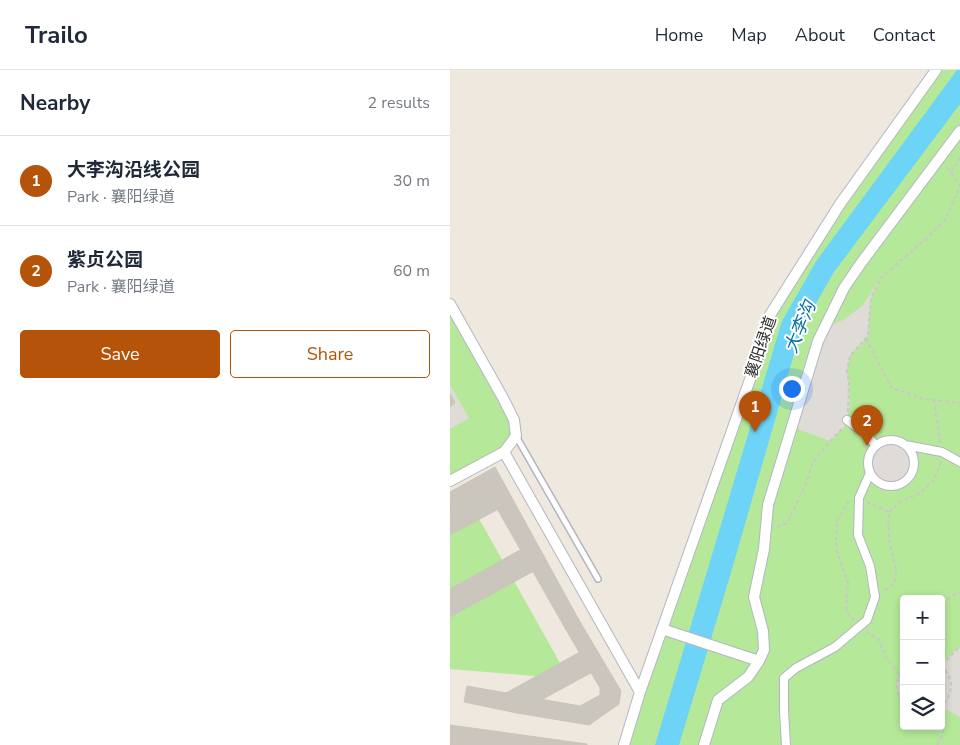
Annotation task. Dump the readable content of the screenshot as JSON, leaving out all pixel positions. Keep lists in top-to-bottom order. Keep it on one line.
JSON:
{"streets":{"street":["襄阳绿道"]},"water":["大李沟"],"page":{"header":"Trailo","nav":["Home","Map","About","Contact"],"heading":["Nearby","2 results"],"list":[{"mark":"1","name":"大李沟沿线公园","note":"Park · 襄阳绿道","value":"30 m"},{"mark":"2","name":"紫贞公园","note":"Park · 襄阳绿道","value":"60 m"}],"buttons":["Save","Share"],"pins":["1","2"],"map_buttons":["+","−"]}}
